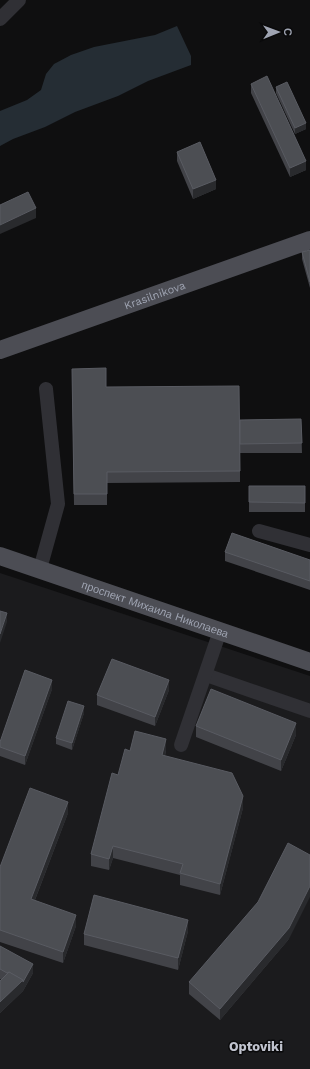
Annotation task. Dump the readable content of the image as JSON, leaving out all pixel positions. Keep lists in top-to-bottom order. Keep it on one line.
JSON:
{"streets":{"main road":["Krasilnikova","проспект Михаила Николаева"]},"districts":["Optoviki"],"north":"right"}
